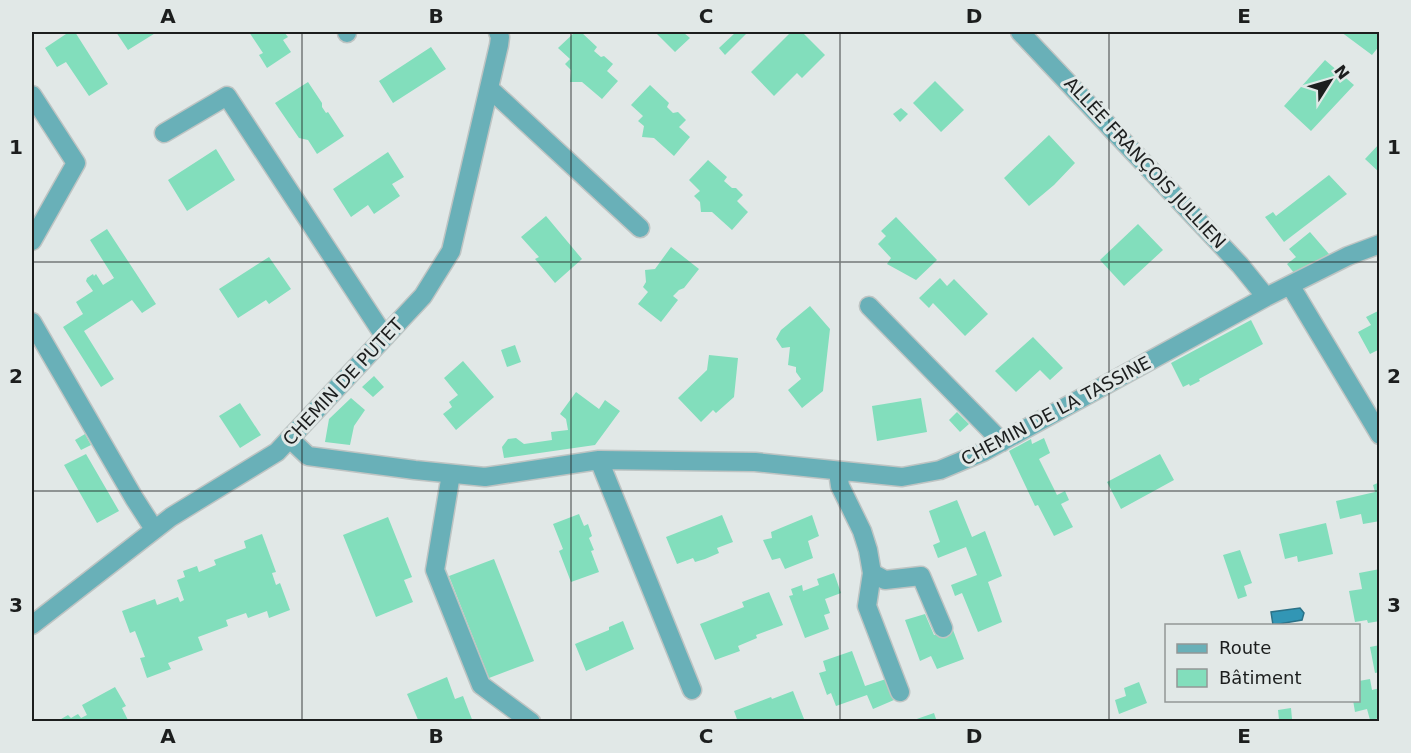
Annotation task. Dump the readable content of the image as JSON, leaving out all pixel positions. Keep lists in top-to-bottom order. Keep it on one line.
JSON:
{"streets":{"street":["ALLÉE FRANÇOIS JULLIEN","CHEMIN DE PUTET","CHEMIN DE LA TASSINE"]},"crossings":[["ALLÉE FRANÇOIS JULLIEN","CHEMIN DE LA TASSINE"],["CHEMIN DE PUTET","CHEMIN DE LA TASSINE"]],"legend":["Route","Bâtiment"],"north":"top right","grid":{"columns":["A","B","C","D","E"],"rows":["1","2","3"]}}
